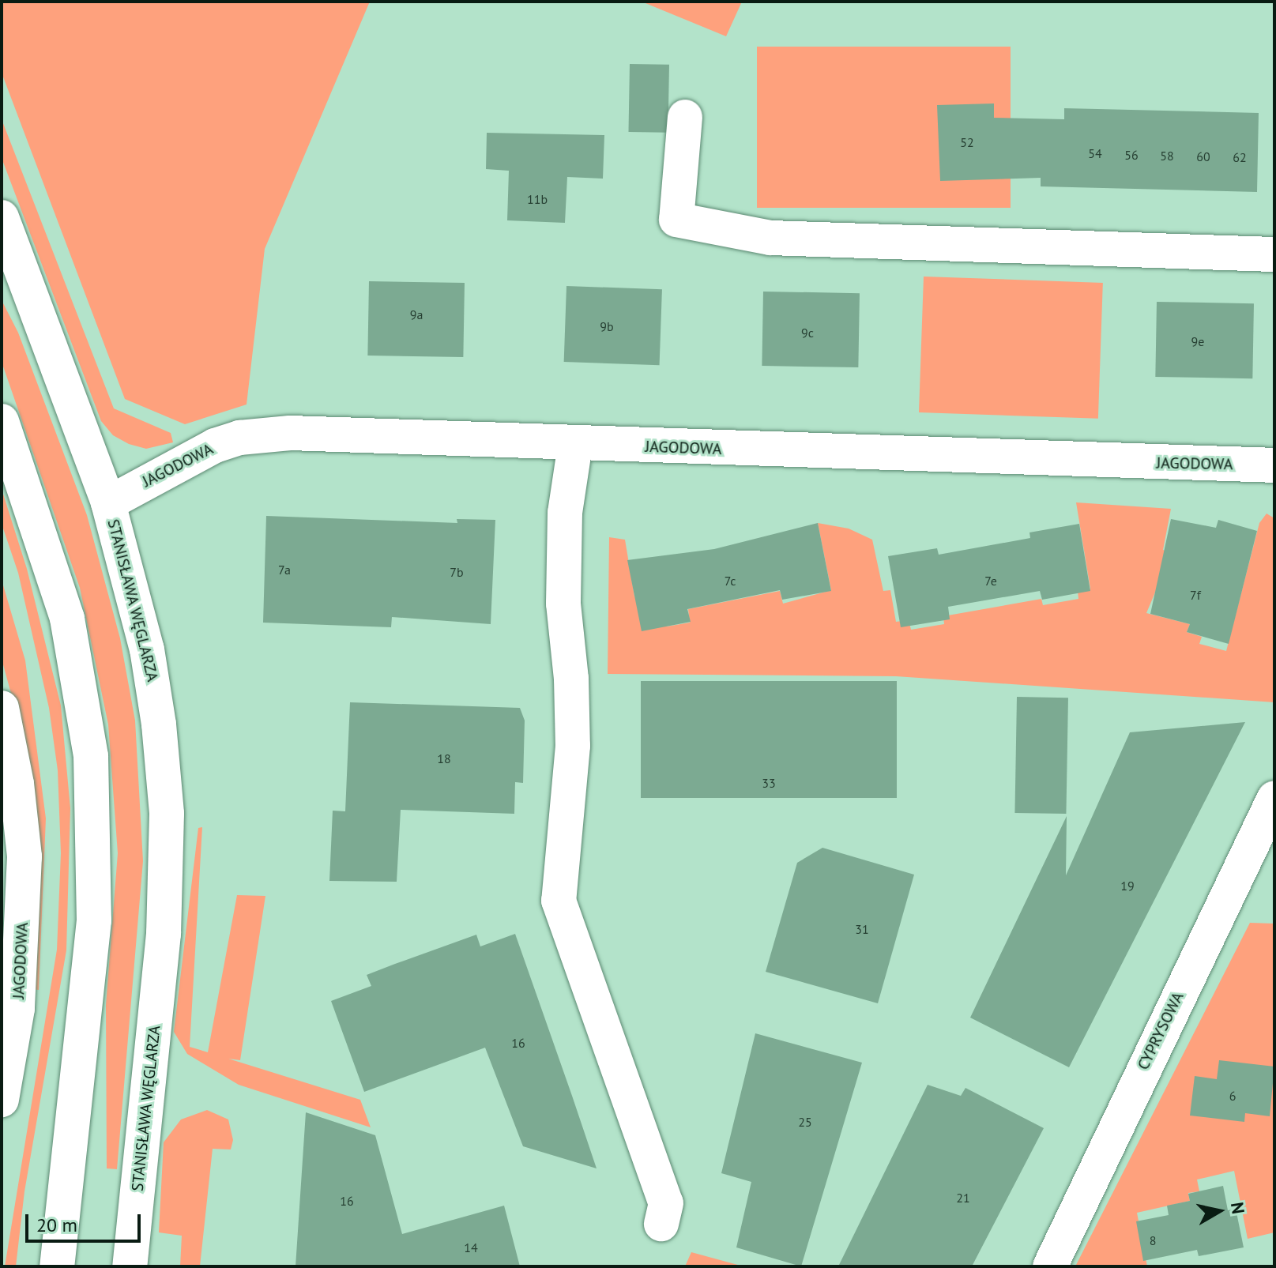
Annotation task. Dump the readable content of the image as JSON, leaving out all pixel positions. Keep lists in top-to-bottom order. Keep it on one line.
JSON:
{"streets":{"street":["JAGODOWA","STANISŁAWA WĘGLARZA","CYPRYSOWA"]},"crossings":[["JAGODOWA","STANISŁAWA WĘGLARZA"]],"house_numbers":["52","54","56","58","60","62","11b","9a","9b","9c","9e","7a","7b","7c","7e","7f","18","33","19","31","16","6","25","21","16","8","14"],"scale_bar":"20 m","north":"right"}
